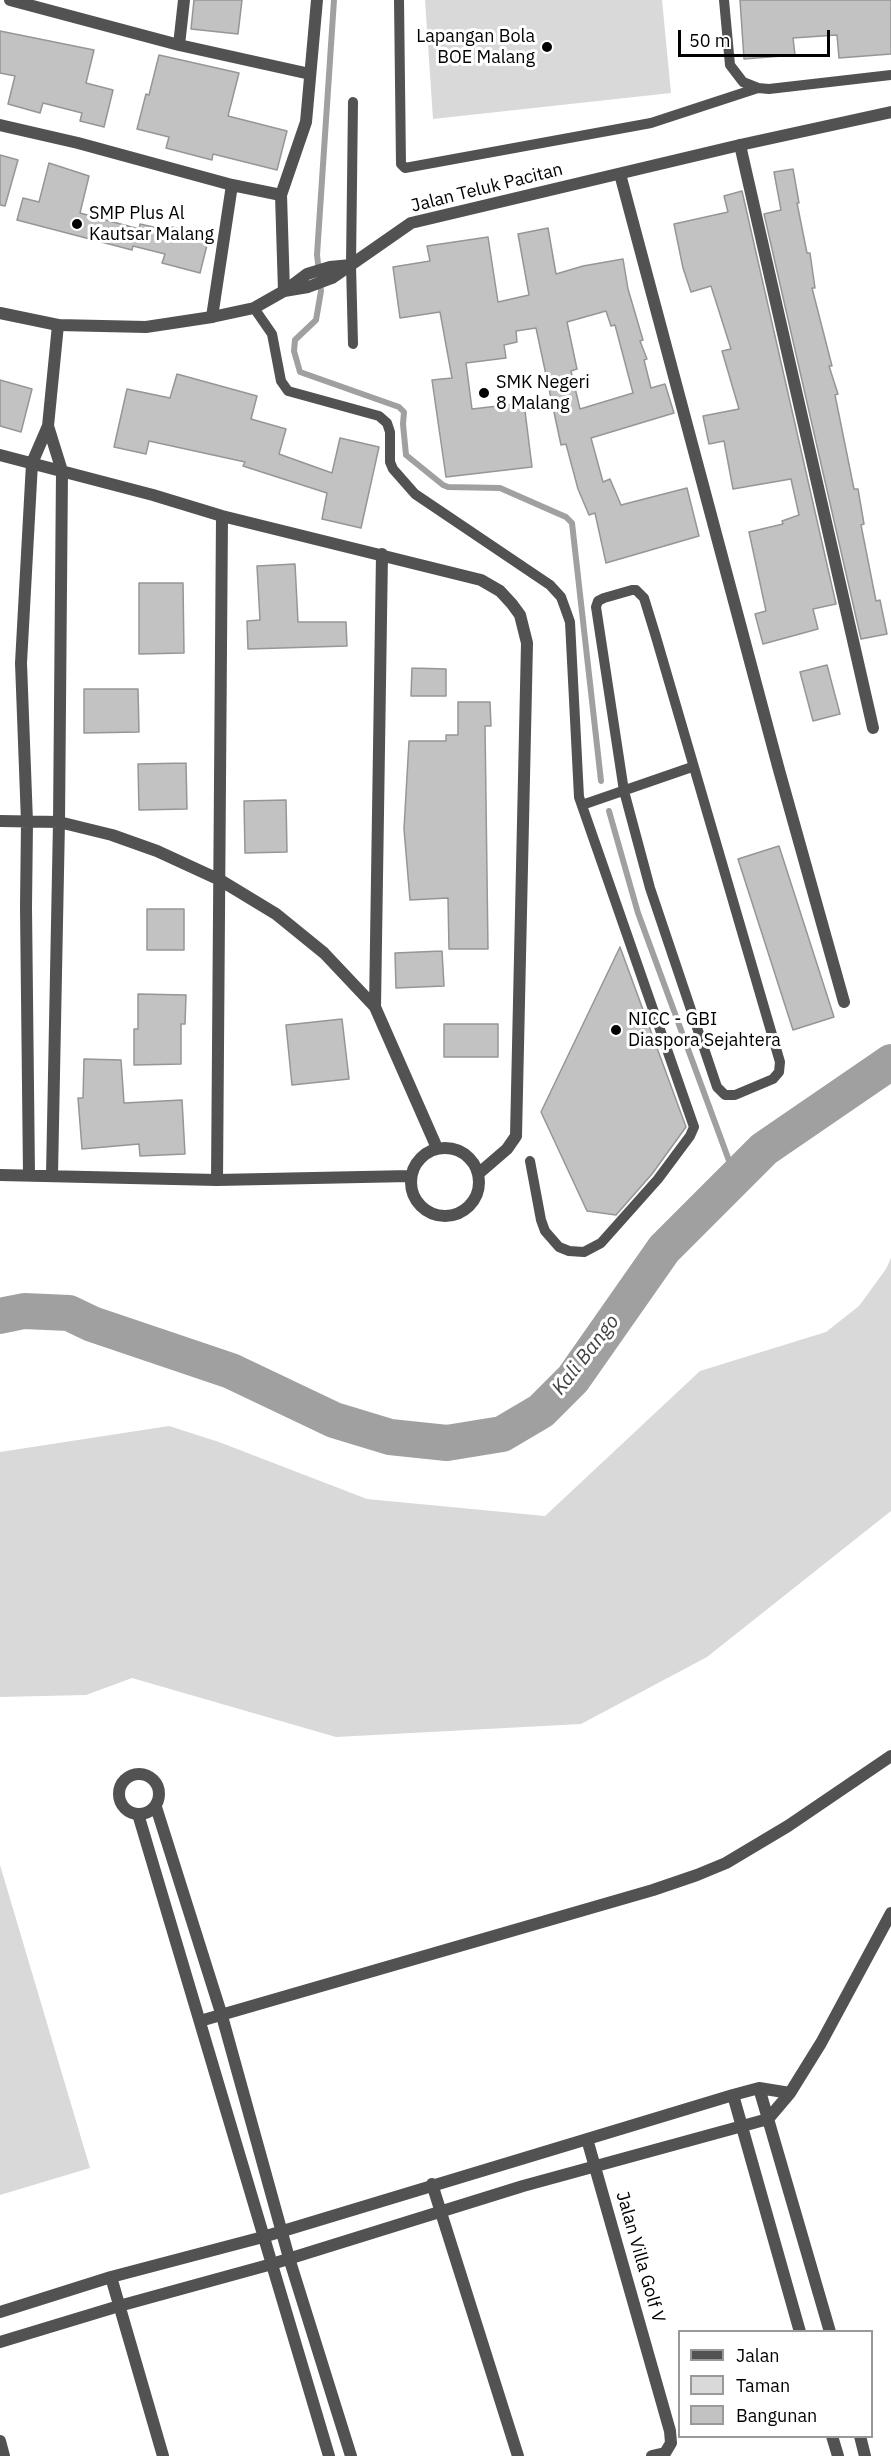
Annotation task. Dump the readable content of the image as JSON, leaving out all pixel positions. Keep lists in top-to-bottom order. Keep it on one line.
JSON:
{"streets":{"street":["Jalan Teluk Pacitan","Jalan Villa Golf V"]},"water":["Kali Bango"],"places":["Lapangan Bola BOE Malang","SMP Plus Al Kautsar Malang","SMK Negeri 8 Malang","NICC - GBI Diaspora Sejahtera"],"legend":["Jalan","Taman","Bangunan"],"scale_bar":"50 m"}
